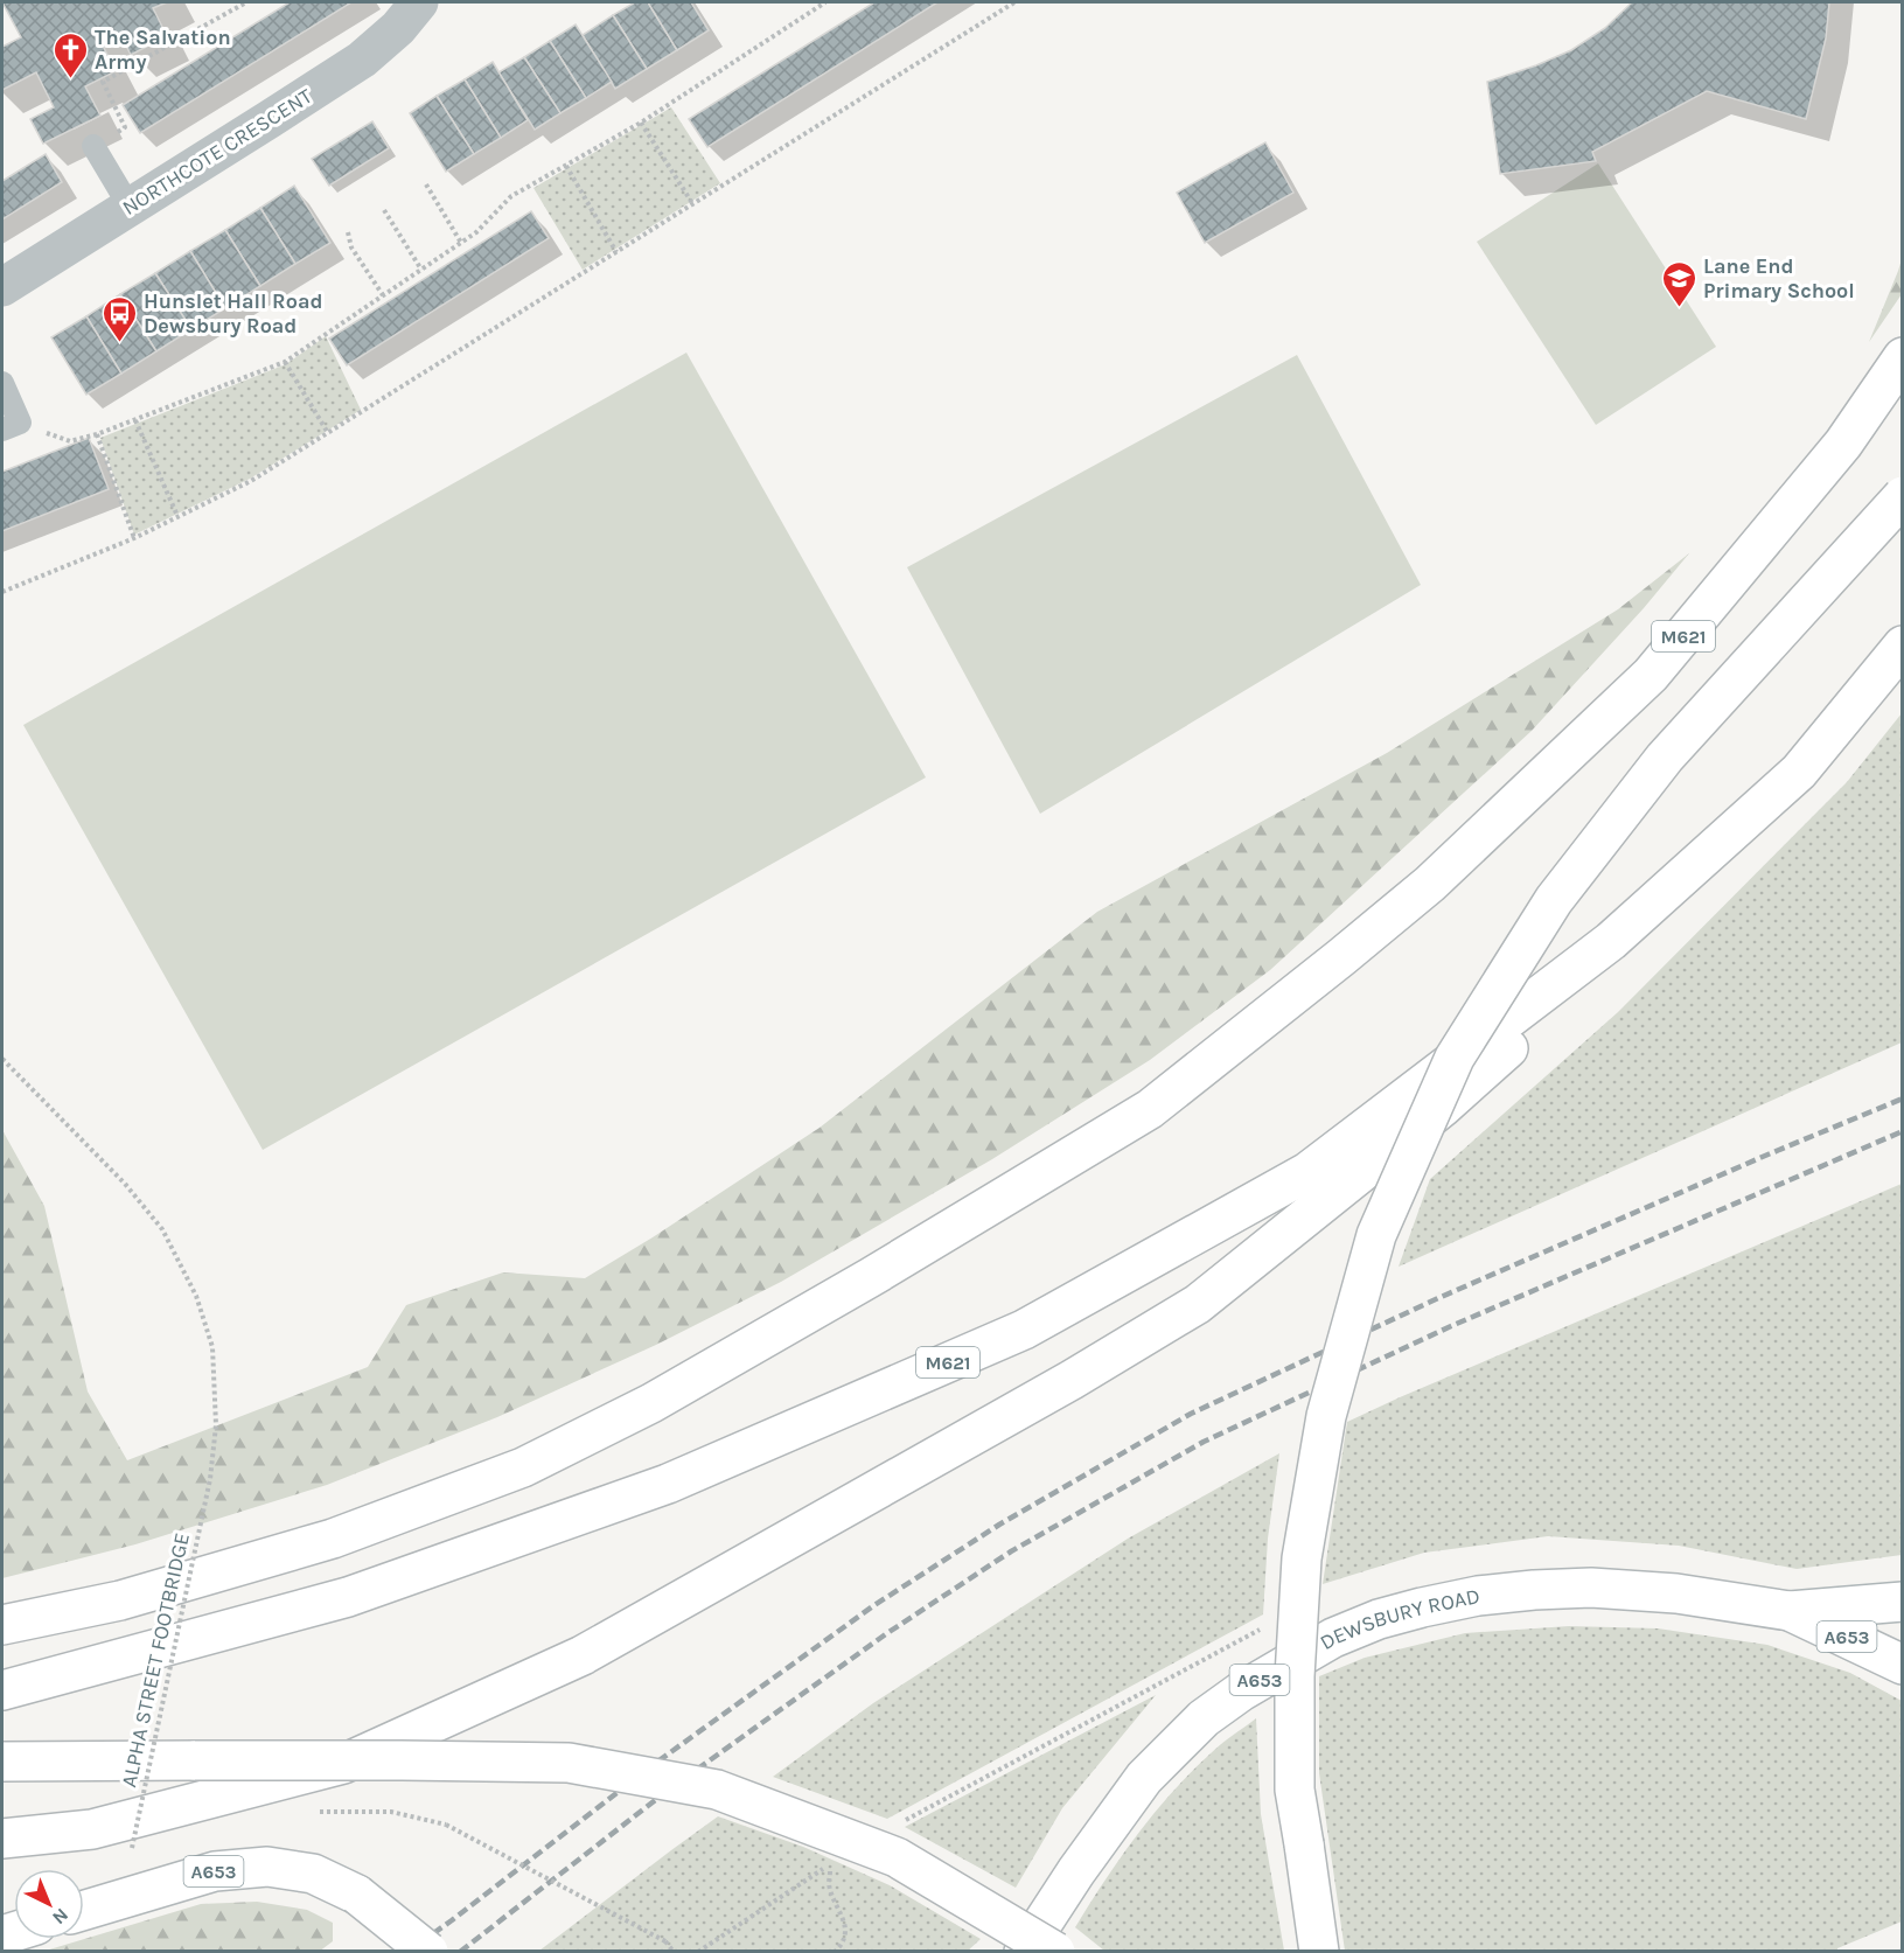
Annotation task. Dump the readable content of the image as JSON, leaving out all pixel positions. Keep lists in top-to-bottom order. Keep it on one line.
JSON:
{"streets":{"main road":["M621","DEWSBURY ROAD","A653"],"street":["NORTHCOTE CRESCENT"],"path":["ALPHA STREET FOOTBRIDGE"]},"places":{"church":["The Salvation Army"],"school or university":["Lane End Primary School"],"bus stop":["Hunslet Hall Road Dewsbury Road"]},"north":"bottom right"}
